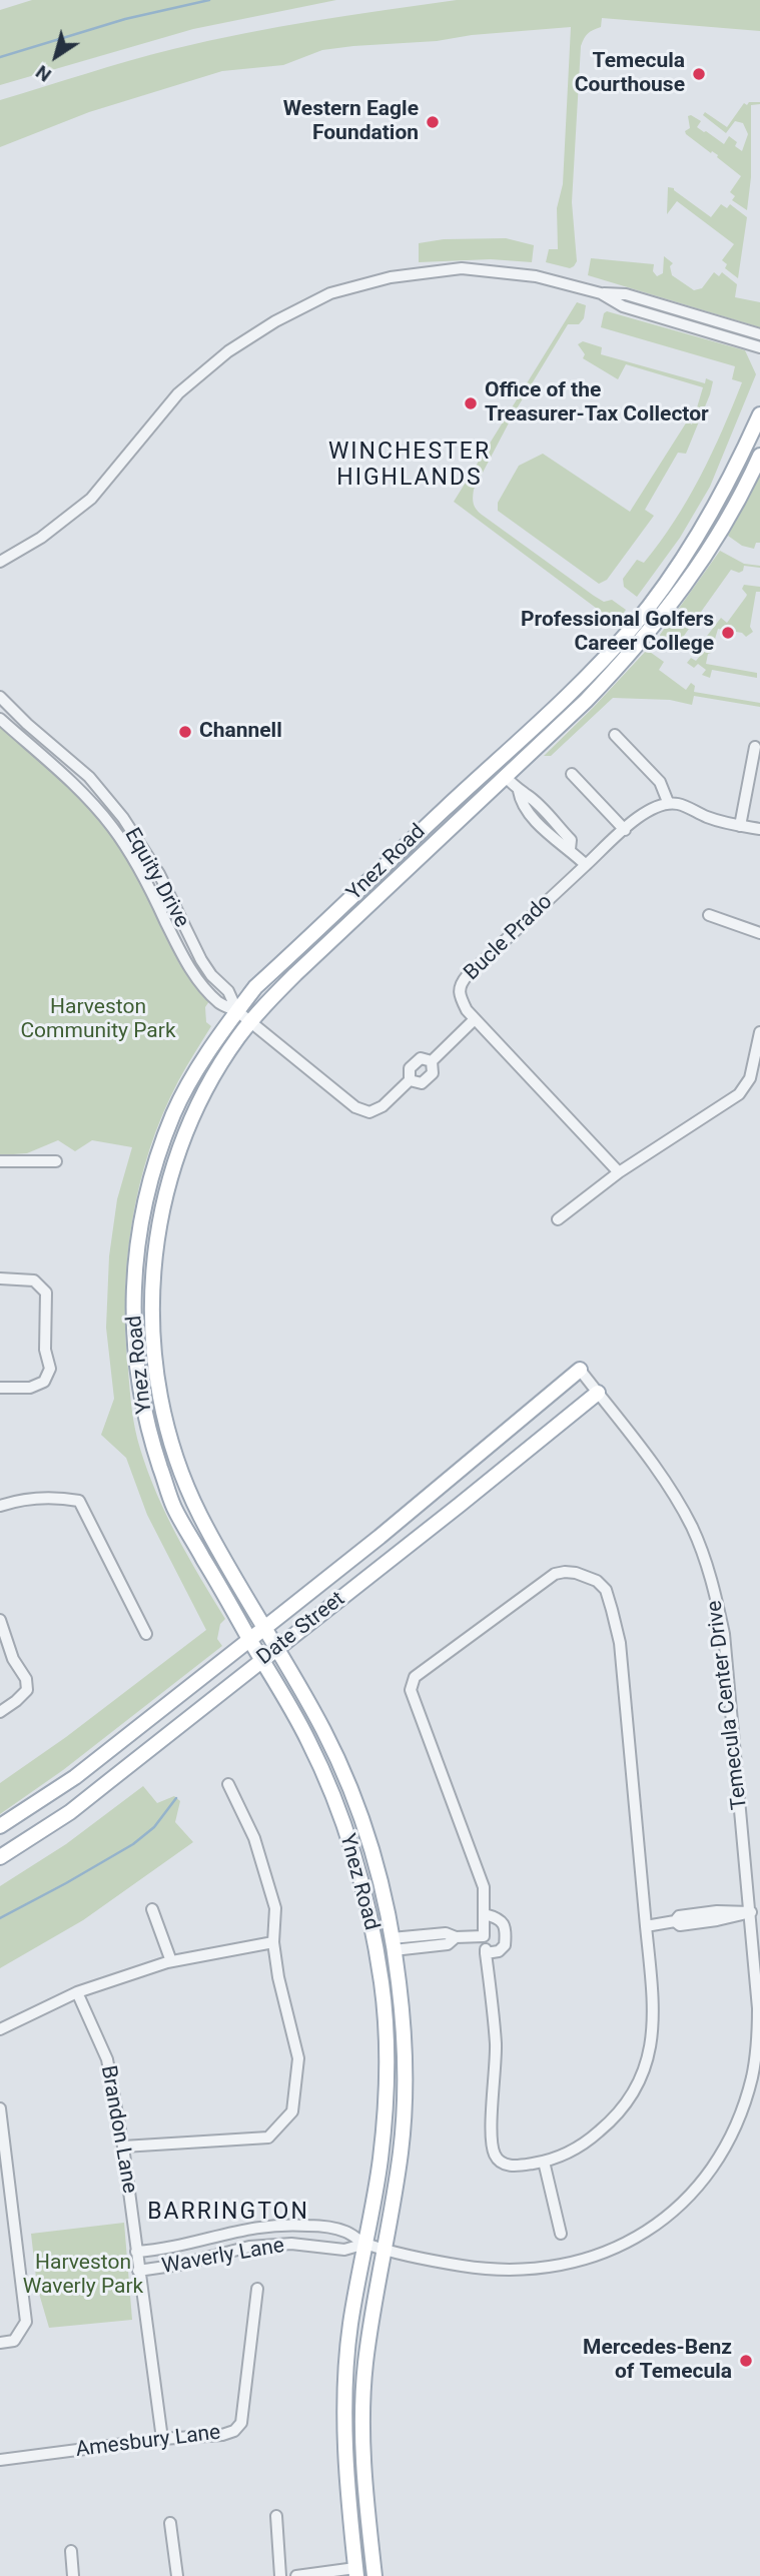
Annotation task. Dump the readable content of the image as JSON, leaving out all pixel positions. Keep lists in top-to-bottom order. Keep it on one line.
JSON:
{"streets":{"main road":["Ynez Road","Date Street"],"street":["Equity Drive","Bucle Prado","Temecula Center Drive","Brandon Lane","Waverly Lane","Amesbury Lane"]},"crossings":[["Ynez Road","Equity Drive"],["Ynez Road","Date Street"],["Ynez Road","Temecula Center Drive"],["Ynez Road","Waverly Lane"],["Date Street","Temecula Center Drive"],["Temecula Center Drive","Waverly Lane"],["Brandon Lane","Waverly Lane"],["Brandon Lane","Amesbury Lane"]],"districts":["WINCHESTER HIGHLANDS","BARRINGTON"],"parks":["Harveston Community Park","Harveston Waverly Park"],"places":["Temecula Courthouse","Western Eagle Foundation","Office of the Treasurer-Tax Collector","Professional Golfers Career College","Channell","Mercedes-Benz of Temecula"],"north":"bottom left"}
